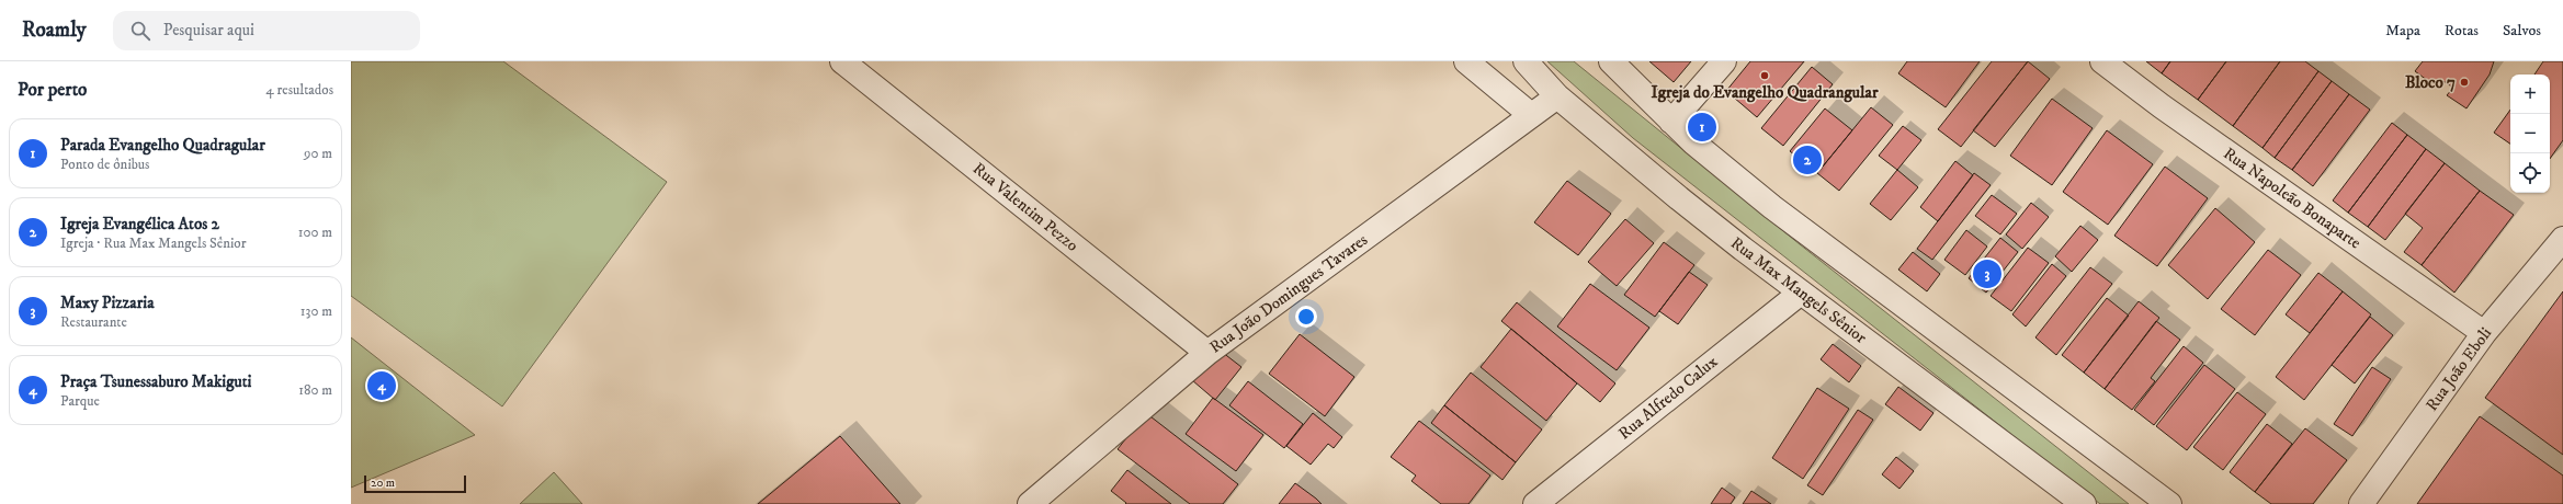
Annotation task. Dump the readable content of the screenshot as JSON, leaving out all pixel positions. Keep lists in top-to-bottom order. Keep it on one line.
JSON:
{"streets":{"street":["Rua Napoleão Bonaparte","Rua Valentim Pezzo","Rua Max Mangels Sênior","Rua João Domingues Tavares","Rua João Eboli","Rua Alfredo Calux"]},"crossings":[["Rua Napoleão Bonaparte","Rua João Eboli"],["Rua Valentim Pezzo","Rua João Domingues Tavares"],["Rua Max Mangels Sênior","Rua João Domingues Tavares"],["Rua Max Mangels Sênior","Rua Alfredo Calux"]],"places":["Igreja do Evangelho Quadrangular","Bloco 7"],"scale_bar":"20 m","page":{"header":"Roamly","search":"Pesquisar aqui","nav":["Mapa","Rotas","Salvos"],"heading":["Por perto","4 resultados"],"map_buttons":["+","−"],"pins":["1","2","3","4"],"list":[{"mark":"1","name":"Parada Evangelho Quadragular","note":"Ponto de ônibus","value":"90 m"},{"mark":"2","name":"Igreja Evangélica Atos 2","note":"Igreja · Rua Max Mangels Sênior","value":"100 m"},{"mark":"3","name":"Maxy Pizzaria","note":"Restaurante","value":"130 m"},{"mark":"4","name":"Praça Tsunessaburo Makiguti","note":"Parque","value":"180 m"}],"scale":"20 m"}}
